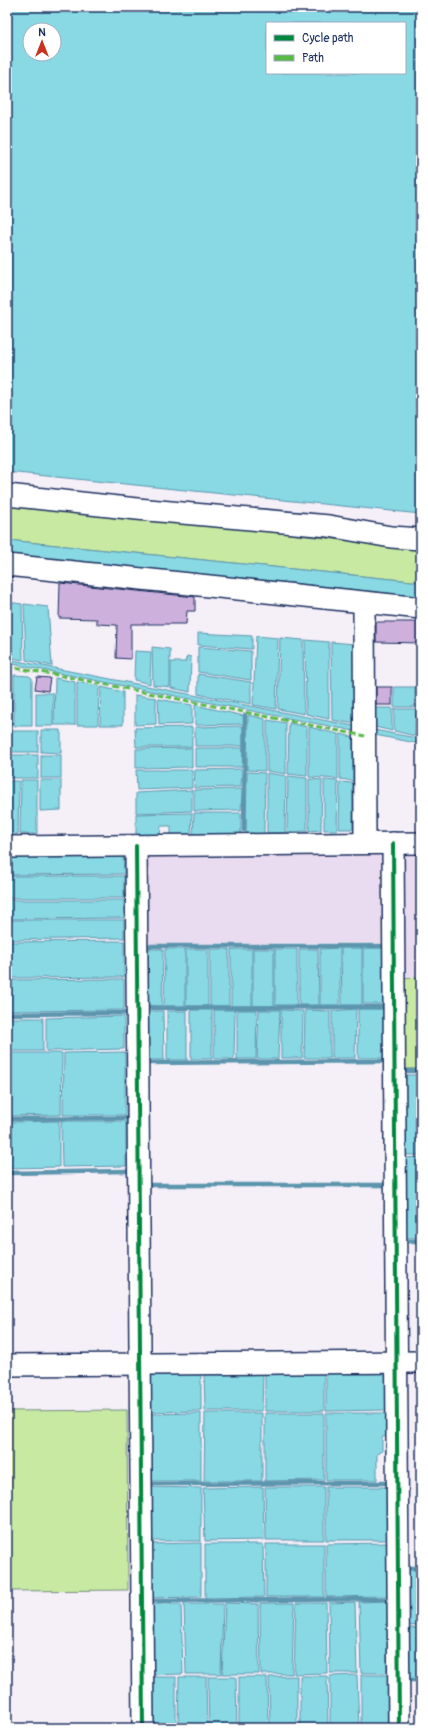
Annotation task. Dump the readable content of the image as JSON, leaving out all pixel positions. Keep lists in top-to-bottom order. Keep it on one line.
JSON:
{"legend":["Cycle path","Path"],"north":"top"}
